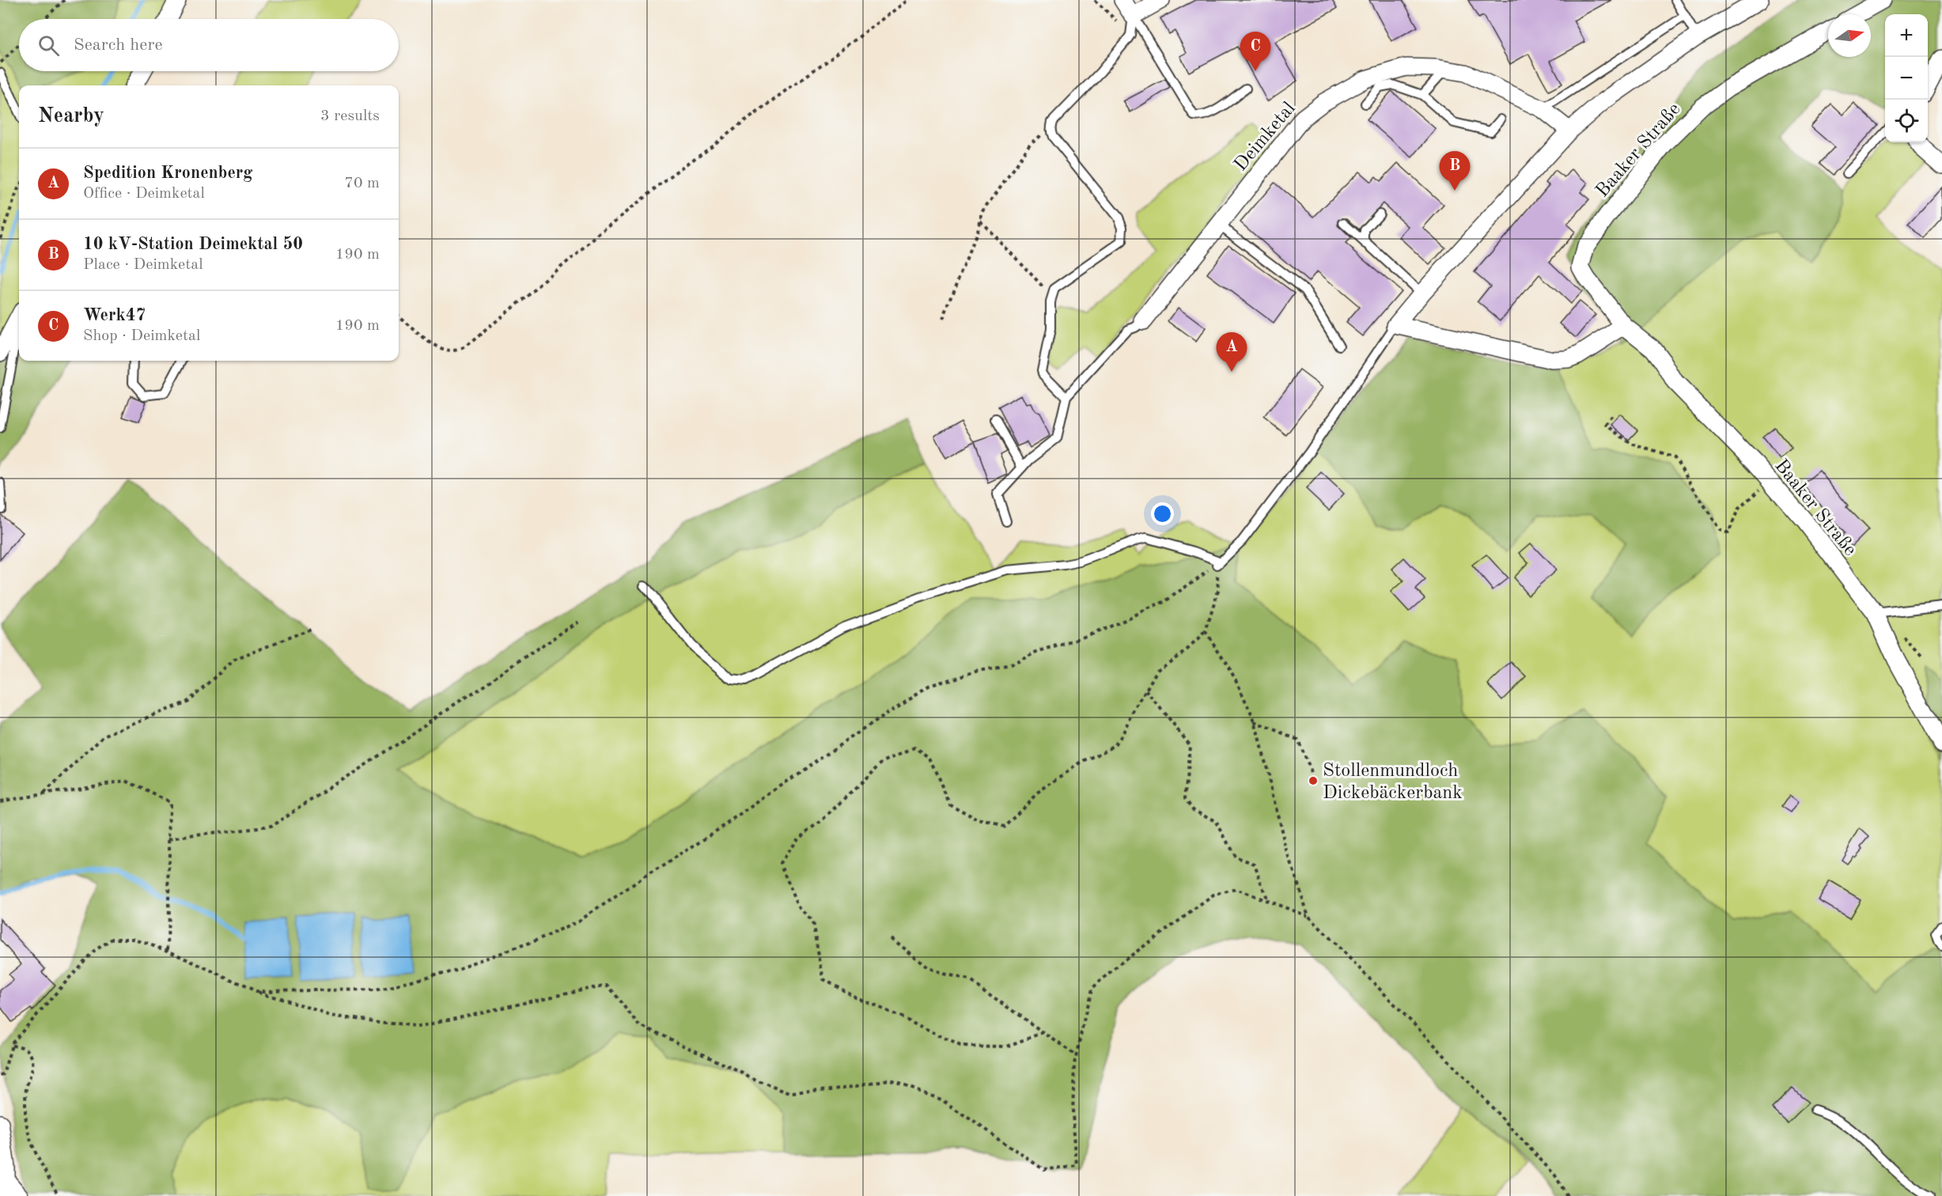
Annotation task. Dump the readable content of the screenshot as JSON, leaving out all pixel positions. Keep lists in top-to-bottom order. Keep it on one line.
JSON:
{"streets":{"street":["Deimketal","Baaker Straße"]},"places":["Stollenmundloch Dickebäckerbank"],"north":"right","page":{"map_buttons":["+","−"],"search":"Search here","pins":["C","B","A"],"heading":["Nearby","3 results"],"list":[{"mark":"A","name":"Spedition Kronenberg","note":"Office · Deimketal","value":"70 m"},{"mark":"B","name":"10 kV-Station Deimektal 50","note":"Place · Deimketal","value":"190 m"},{"mark":"C","name":"Werk47","note":"Shop · Deimketal","value":"190 m"}]}}
